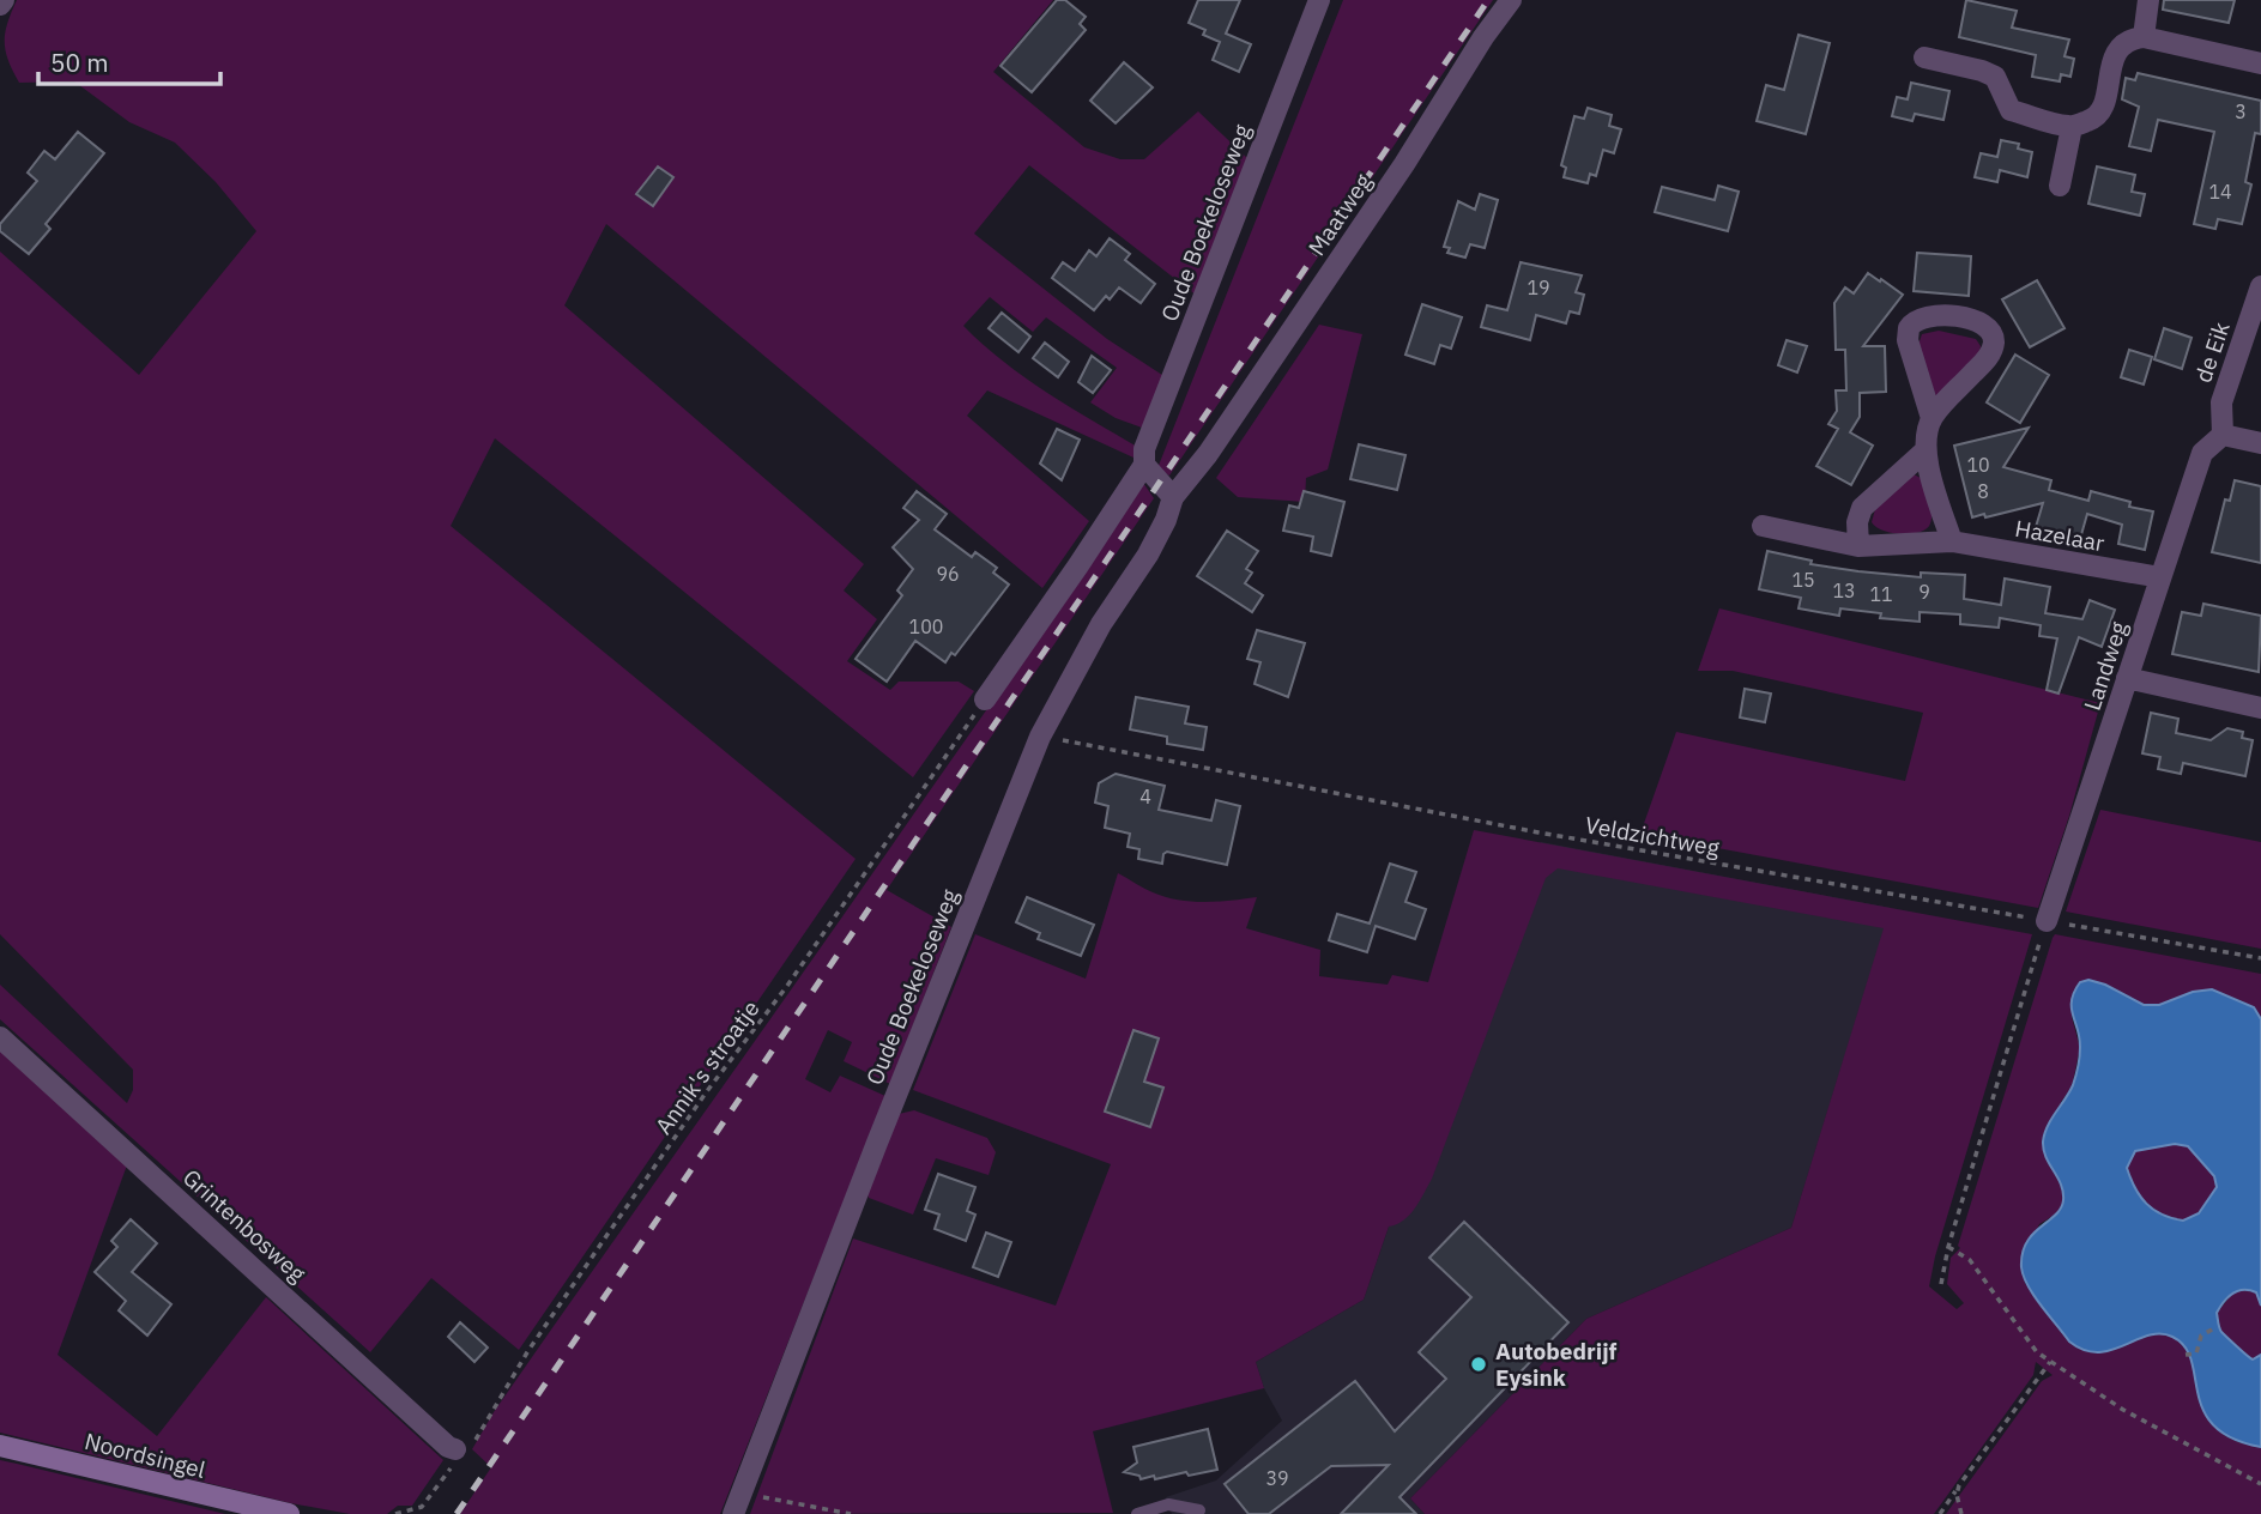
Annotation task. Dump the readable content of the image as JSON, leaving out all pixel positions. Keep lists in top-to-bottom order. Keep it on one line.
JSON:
{"streets":{"main road":["Noordsingel"],"street":["Maatweg","Oude Boekeloseweg","de Eik","Hazelaar","Landweg","Grintenbosweg"],"path":["Veldzichtweg","Annik's stroatje"]},"crossings":[["Maatweg","Oude Boekeloseweg"],["Oude Boekeloseweg","Veldzichtweg"],["Oude Boekeloseweg","Annik's stroatje"],["de Eik","Landweg"],["Hazelaar","Landweg"],["Landweg","Veldzichtweg"],["Annik's stroatje","Grintenbosweg"]],"places":["Autobedrijf Eysink"],"house_numbers":["3","14","19","10","8","96","15","13","9","11","100","4","39"],"scale_bar":"50 m"}
